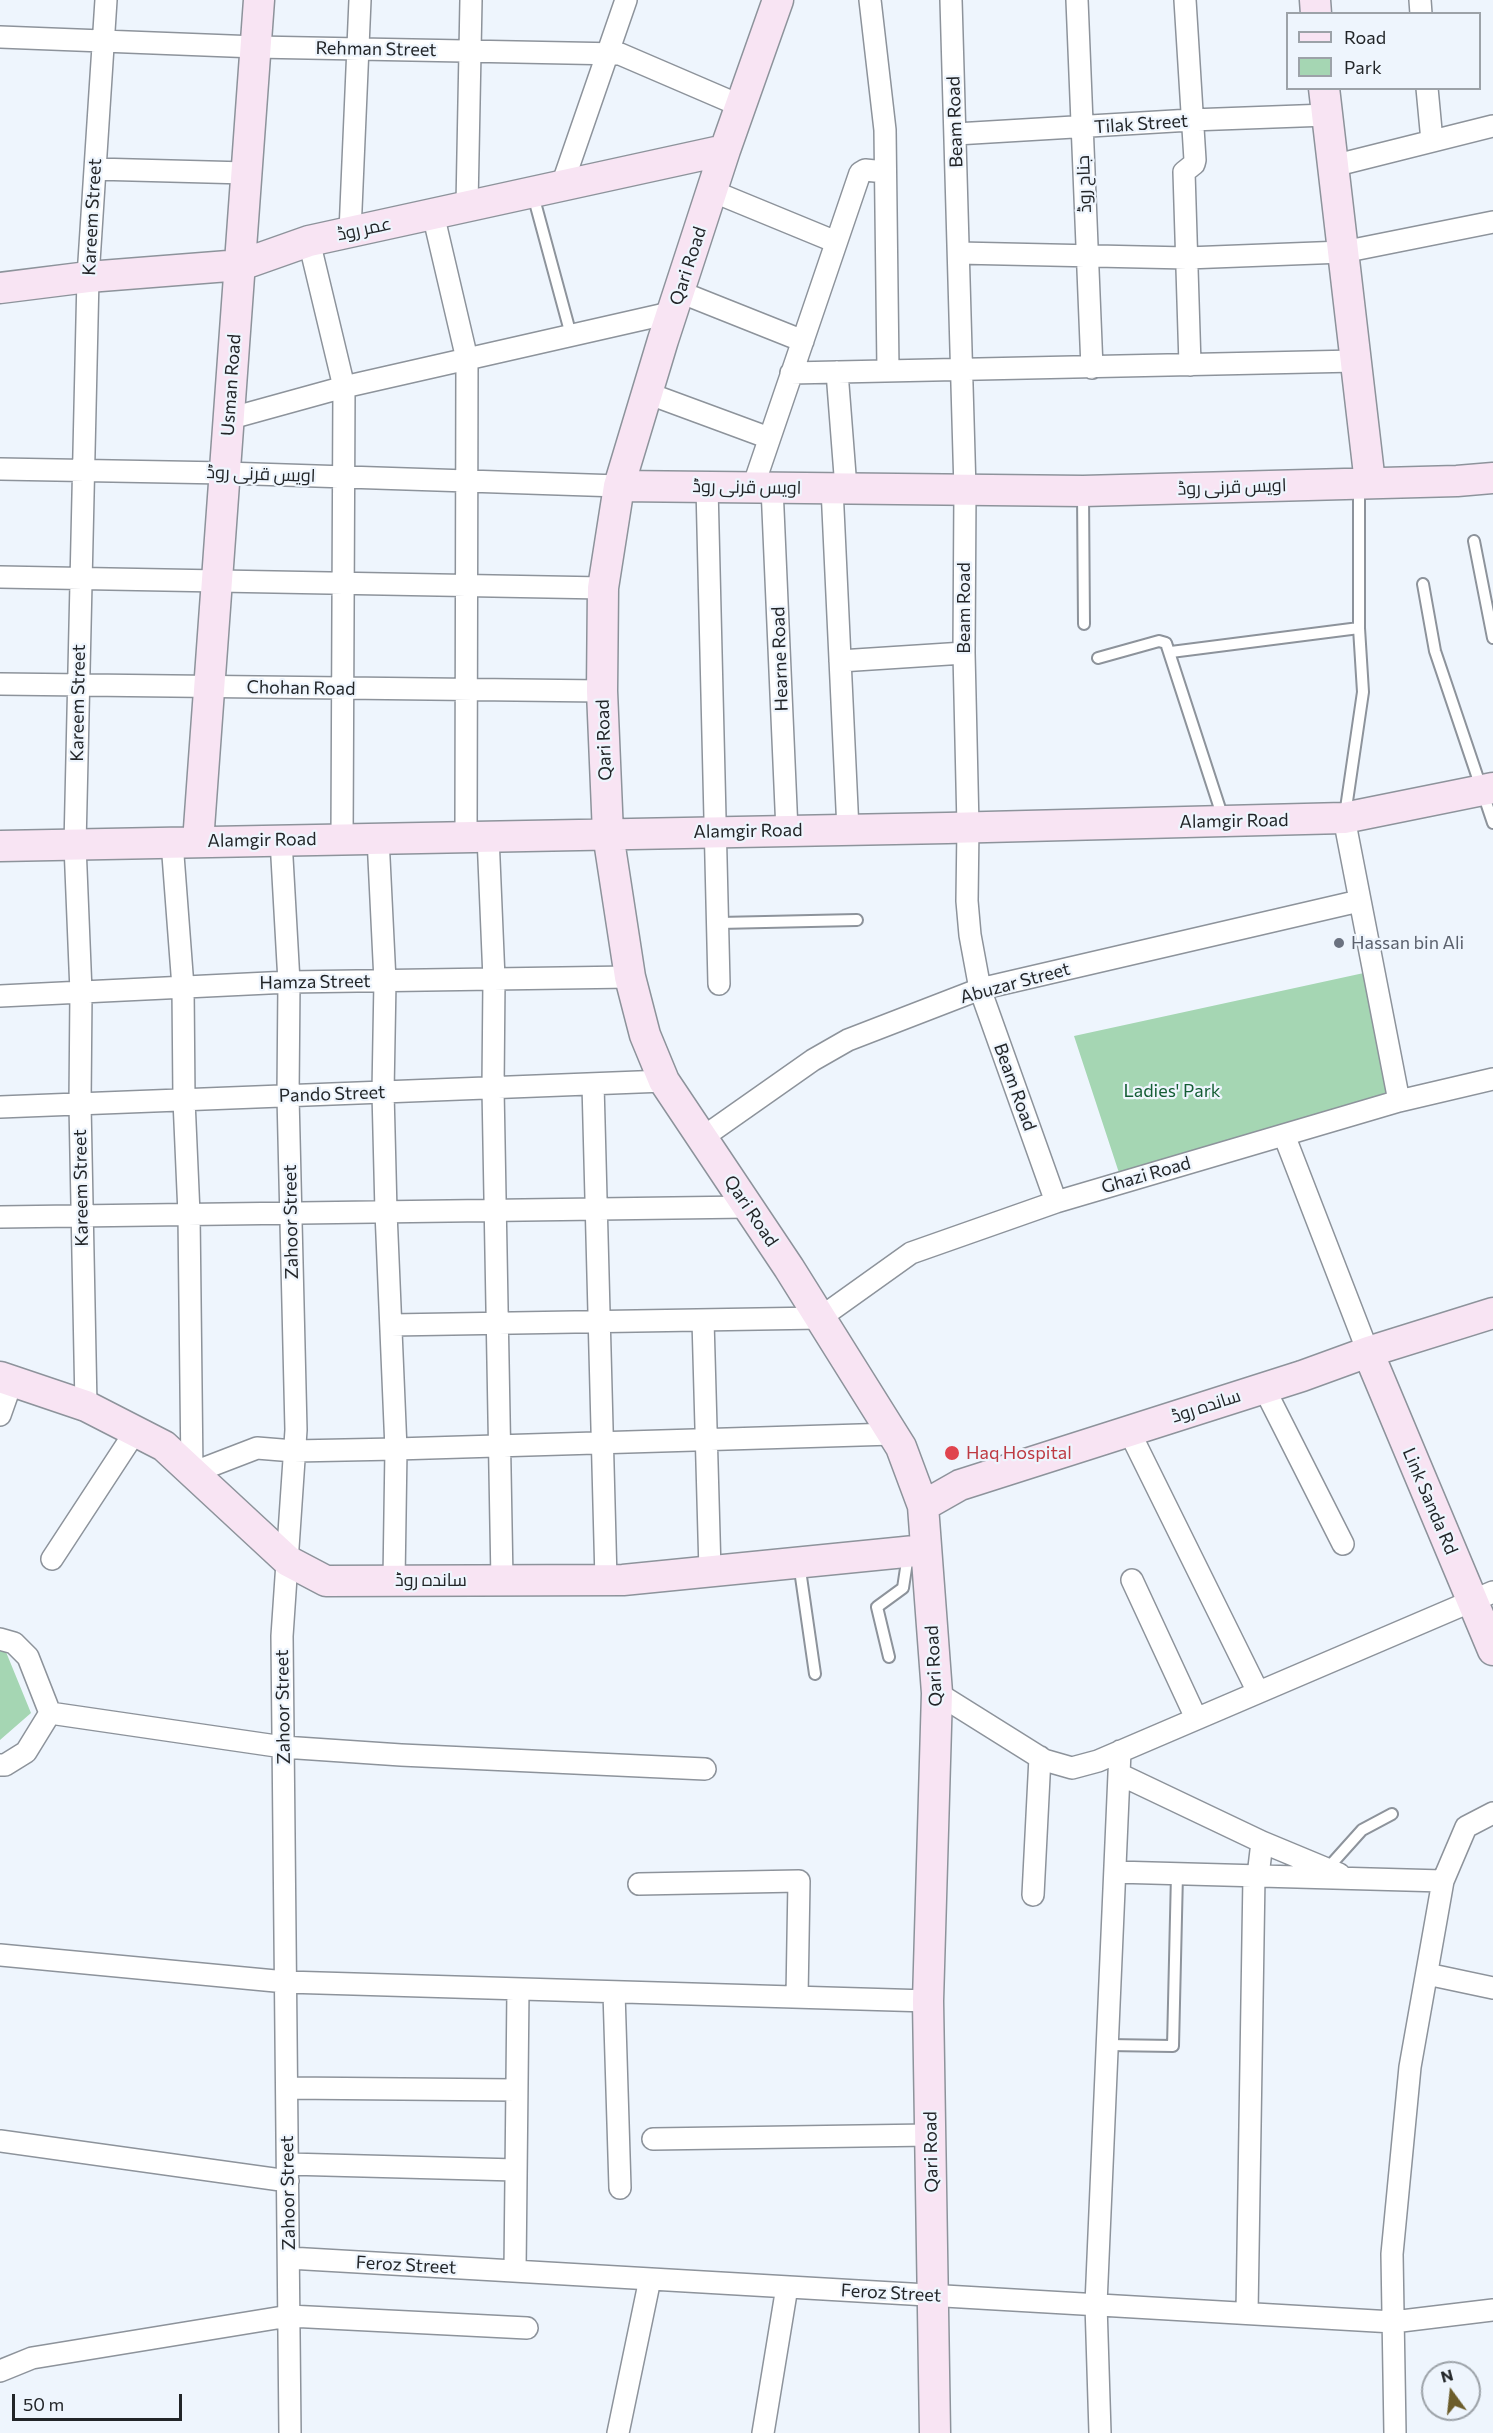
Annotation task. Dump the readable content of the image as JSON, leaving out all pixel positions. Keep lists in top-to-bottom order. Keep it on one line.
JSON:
{"streets":{"street":["Rehman Street","Beam Road","Tilak Street","جناح روڈ","Kareem Street","عمر روڈ","Qari Road","Usman Road","اویس قرنی روڈ","Hearne Road","Chohan Road","Alamgir Road","Hamza Street","Abuzar Street","Pando Street","Ghazi Road","Zahoor Street","ساندہ روڈ","Link Sanda Rd","Feroz Street"]},"crossings":[["Rehman Street","Kareem Street"],["Rehman Street","Qari Road"],["Rehman Street","Usman Road"],["Beam Road","Tilak Street"],["Beam Road","اویس قرنی روڈ"],["Beam Road","Alamgir Road"],["Beam Road","Abuzar Street"],["Beam Road","Ghazi Road"],["Tilak Street","جناح روڈ"],["Kareem Street","عمر روڈ"],["Kareem Street","اویس قرنی روڈ"],["Kareem Street","Chohan Road"],["Kareem Street","Alamgir Road"],["Kareem Street","Hamza Street"],["Kareem Street","Pando Street"],["Kareem Street","ساندہ روڈ"],["عمر روڈ","Qari Road"],["عمر روڈ","Usman Road"],["Qari Road","اویس قرنی روڈ"],["Qari Road","Chohan Road"],["Qari Road","Alamgir Road"],["Qari Road","Hamza Street"],["Qari Road","Abuzar Street"],["Qari Road","Pando Street"],["Qari Road","Ghazi Road"],["Qari Road","ساندہ روڈ"],["Qari Road","Feroz Street"],["Usman Road","اویس قرنی روڈ"],["Usman Road","Chohan Road"],["Usman Road","Alamgir Road"],["اویس قرنی روڈ","Hearne Road"],["Hearne Road","Alamgir Road"],["Alamgir Road","Zahoor Street"],["Hamza Street","Zahoor Street"],["Pando Street","Zahoor Street"],["Zahoor Street","ساندہ روڈ"],["Zahoor Street","Feroz Street"],["ساندہ روڈ","Link Sanda Rd"]],"parks":["Ladies' Park"],"places":["Hassan bin Ali","Haq Hospital"],"legend":["Road","Park"],"scale_bar":"50 m","north":"top"}
